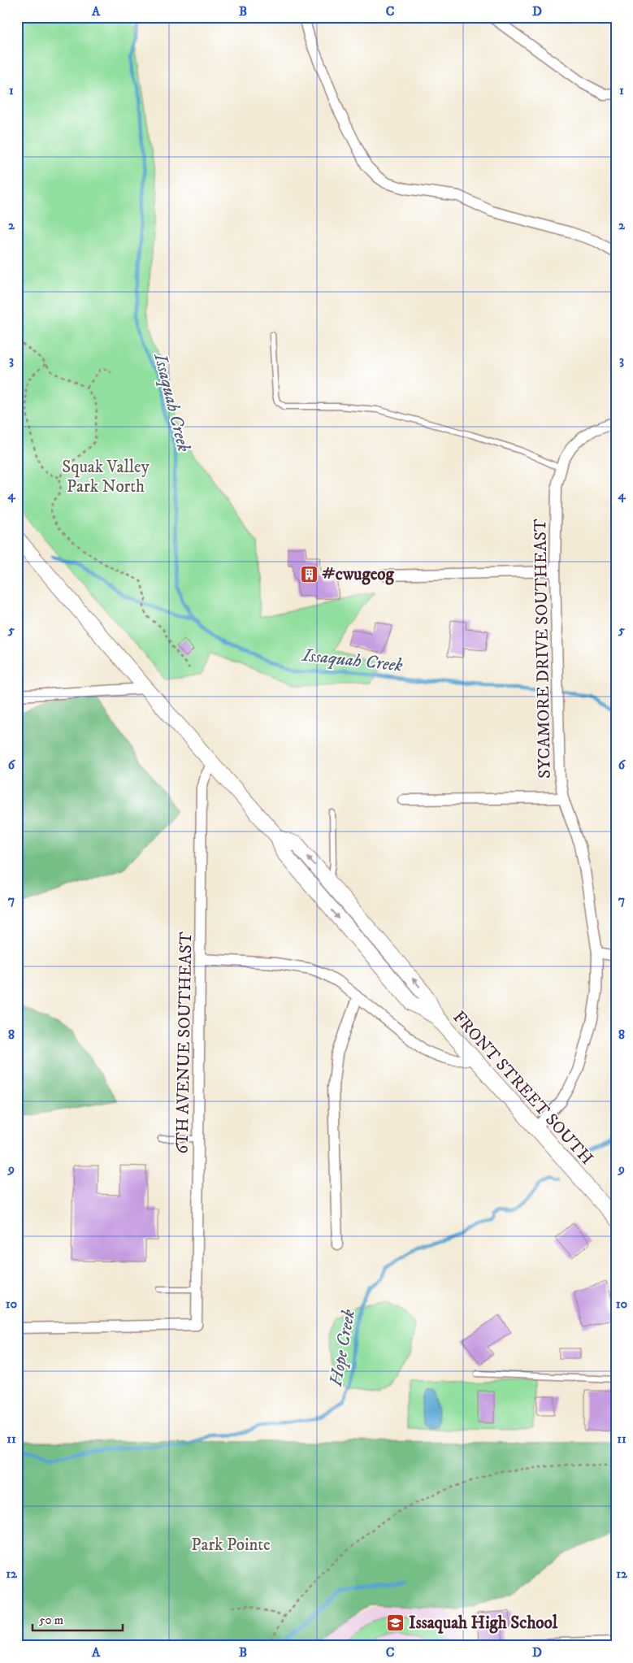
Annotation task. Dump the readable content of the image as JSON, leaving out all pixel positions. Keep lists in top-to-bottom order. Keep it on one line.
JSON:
{"streets":{"main road":["FRONT STREET SOUTH"],"street":["SYCAMORE DRIVE SOUTHEAST","6TH AVENUE SOUTHEAST"]},"crossings":[["SYCAMORE DRIVE SOUTHEAST","FRONT STREET SOUTH"],["6TH AVENUE SOUTHEAST","FRONT STREET SOUTH"]],"water":["Issaquah Creek","Hope Creek"],"parks":["Squak Valley Park North","Park Pointe"],"places":{"building":["#cwugeog"],"school or university":["Issaquah High School"]},"scale_bar":"50 m","grid":{"columns":["A","B","C","D"],"rows":["1","2","3","4","5","6","7","8","9","10","11","12"]}}
